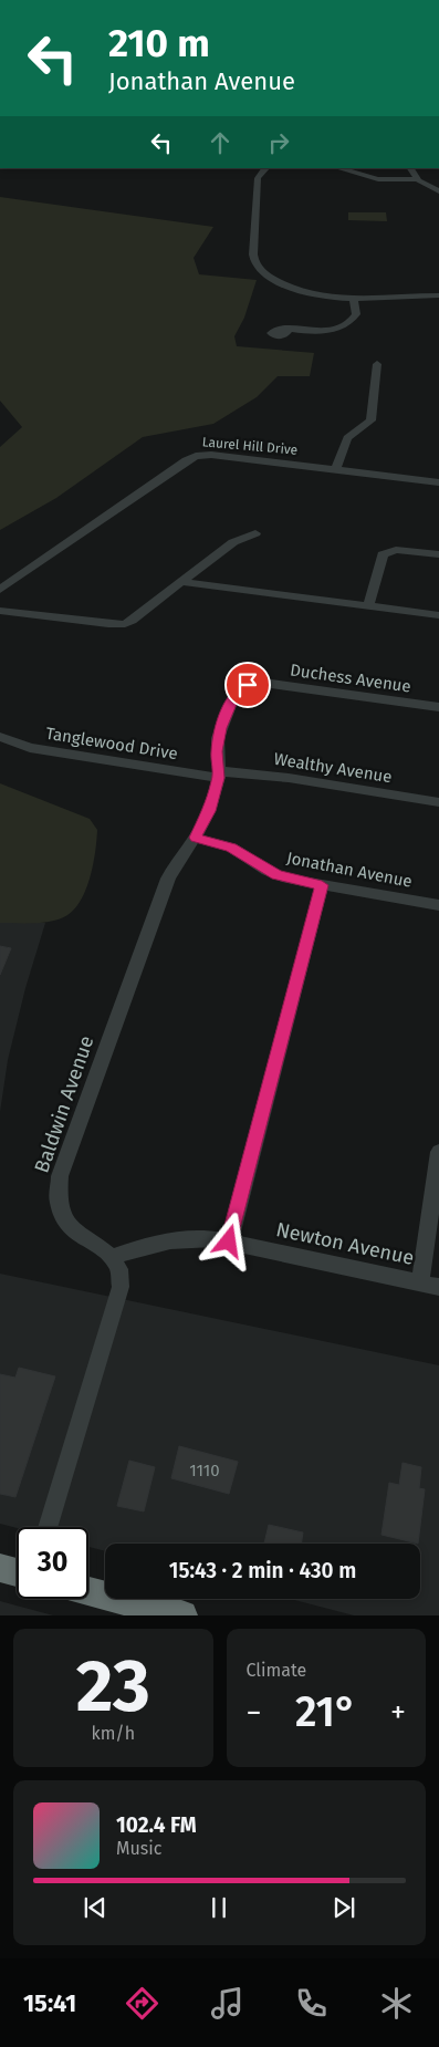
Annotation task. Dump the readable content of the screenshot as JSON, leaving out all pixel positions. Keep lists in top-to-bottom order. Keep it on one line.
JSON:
{"streets":{"street":["Laurel Hill Drive","Duchess Avenue","Tanglewood Drive","Wealthy Avenue","Jonathan Avenue","Baldwin Avenue","Newton Avenue"]},"crossings":[["Duchess Avenue","Baldwin Avenue"],["Tanglewood Drive","Wealthy Avenue"],["Tanglewood Drive","Baldwin Avenue"],["Wealthy Avenue","Baldwin Avenue"],["Jonathan Avenue","Baldwin Avenue"],["Baldwin Avenue","Newton Avenue"]],"house_numbers":["1110"],"page":{"turn":["210 m","Jonathan Avenue"],"limit":"30","trip":"15:43 · 2 min · 430 m","tile":[["23","km/h"],"Climate"],"heat":["−","21°","+"],"song":["102.4 FM","Music"],"tabs":"15:41"}}
